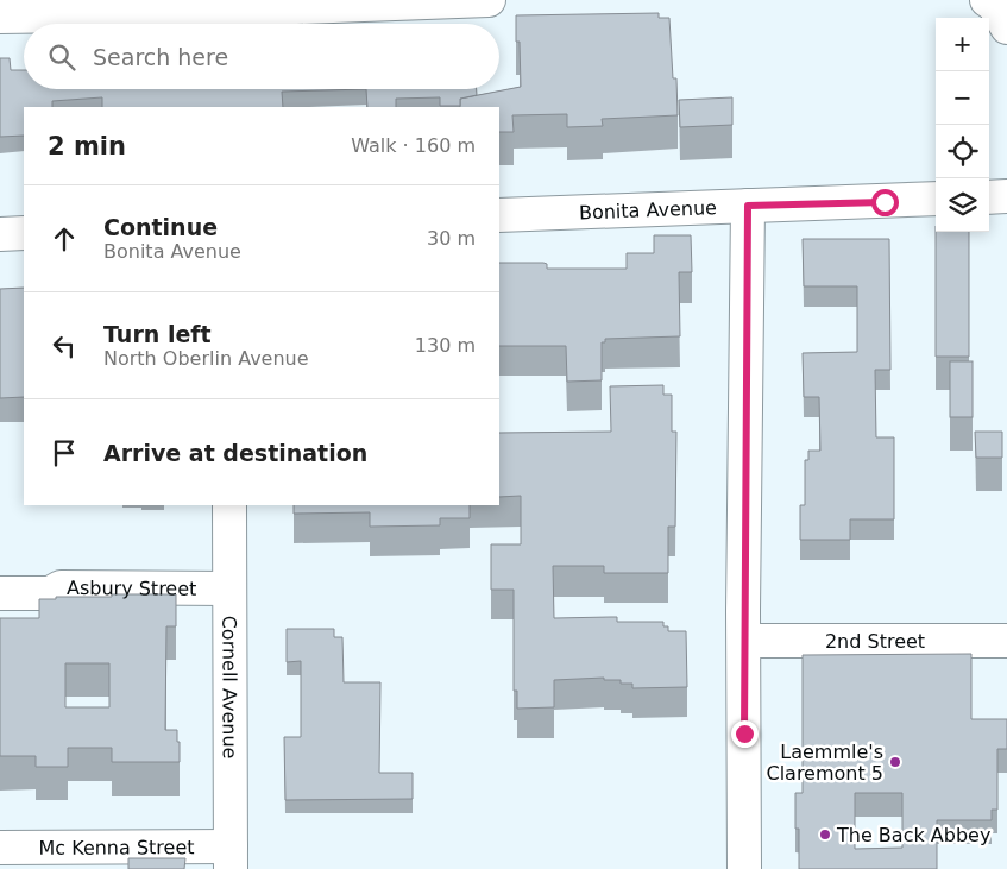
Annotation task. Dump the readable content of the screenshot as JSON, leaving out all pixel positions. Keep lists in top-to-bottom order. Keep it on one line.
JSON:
{"streets":{"street":["Bonita Avenue","Asbury Street","2nd Street","Cornell Avenue","Mc Kenna Street"]},"crossings":[["Asbury Street","Cornell Avenue"],["Cornell Avenue","Mc Kenna Street"]],"places":["Laemmle's Claremont 5","The Back Abbey"],"page":{"map_buttons":["+","−"],"search":"Search here","heading":["2 min","Walk · 160 m"],"list":[["Continue","Bonita Avenue","30 m"],["Turn left","North Oberlin Avenue","130 m"],"Arrive at destination"]}}
